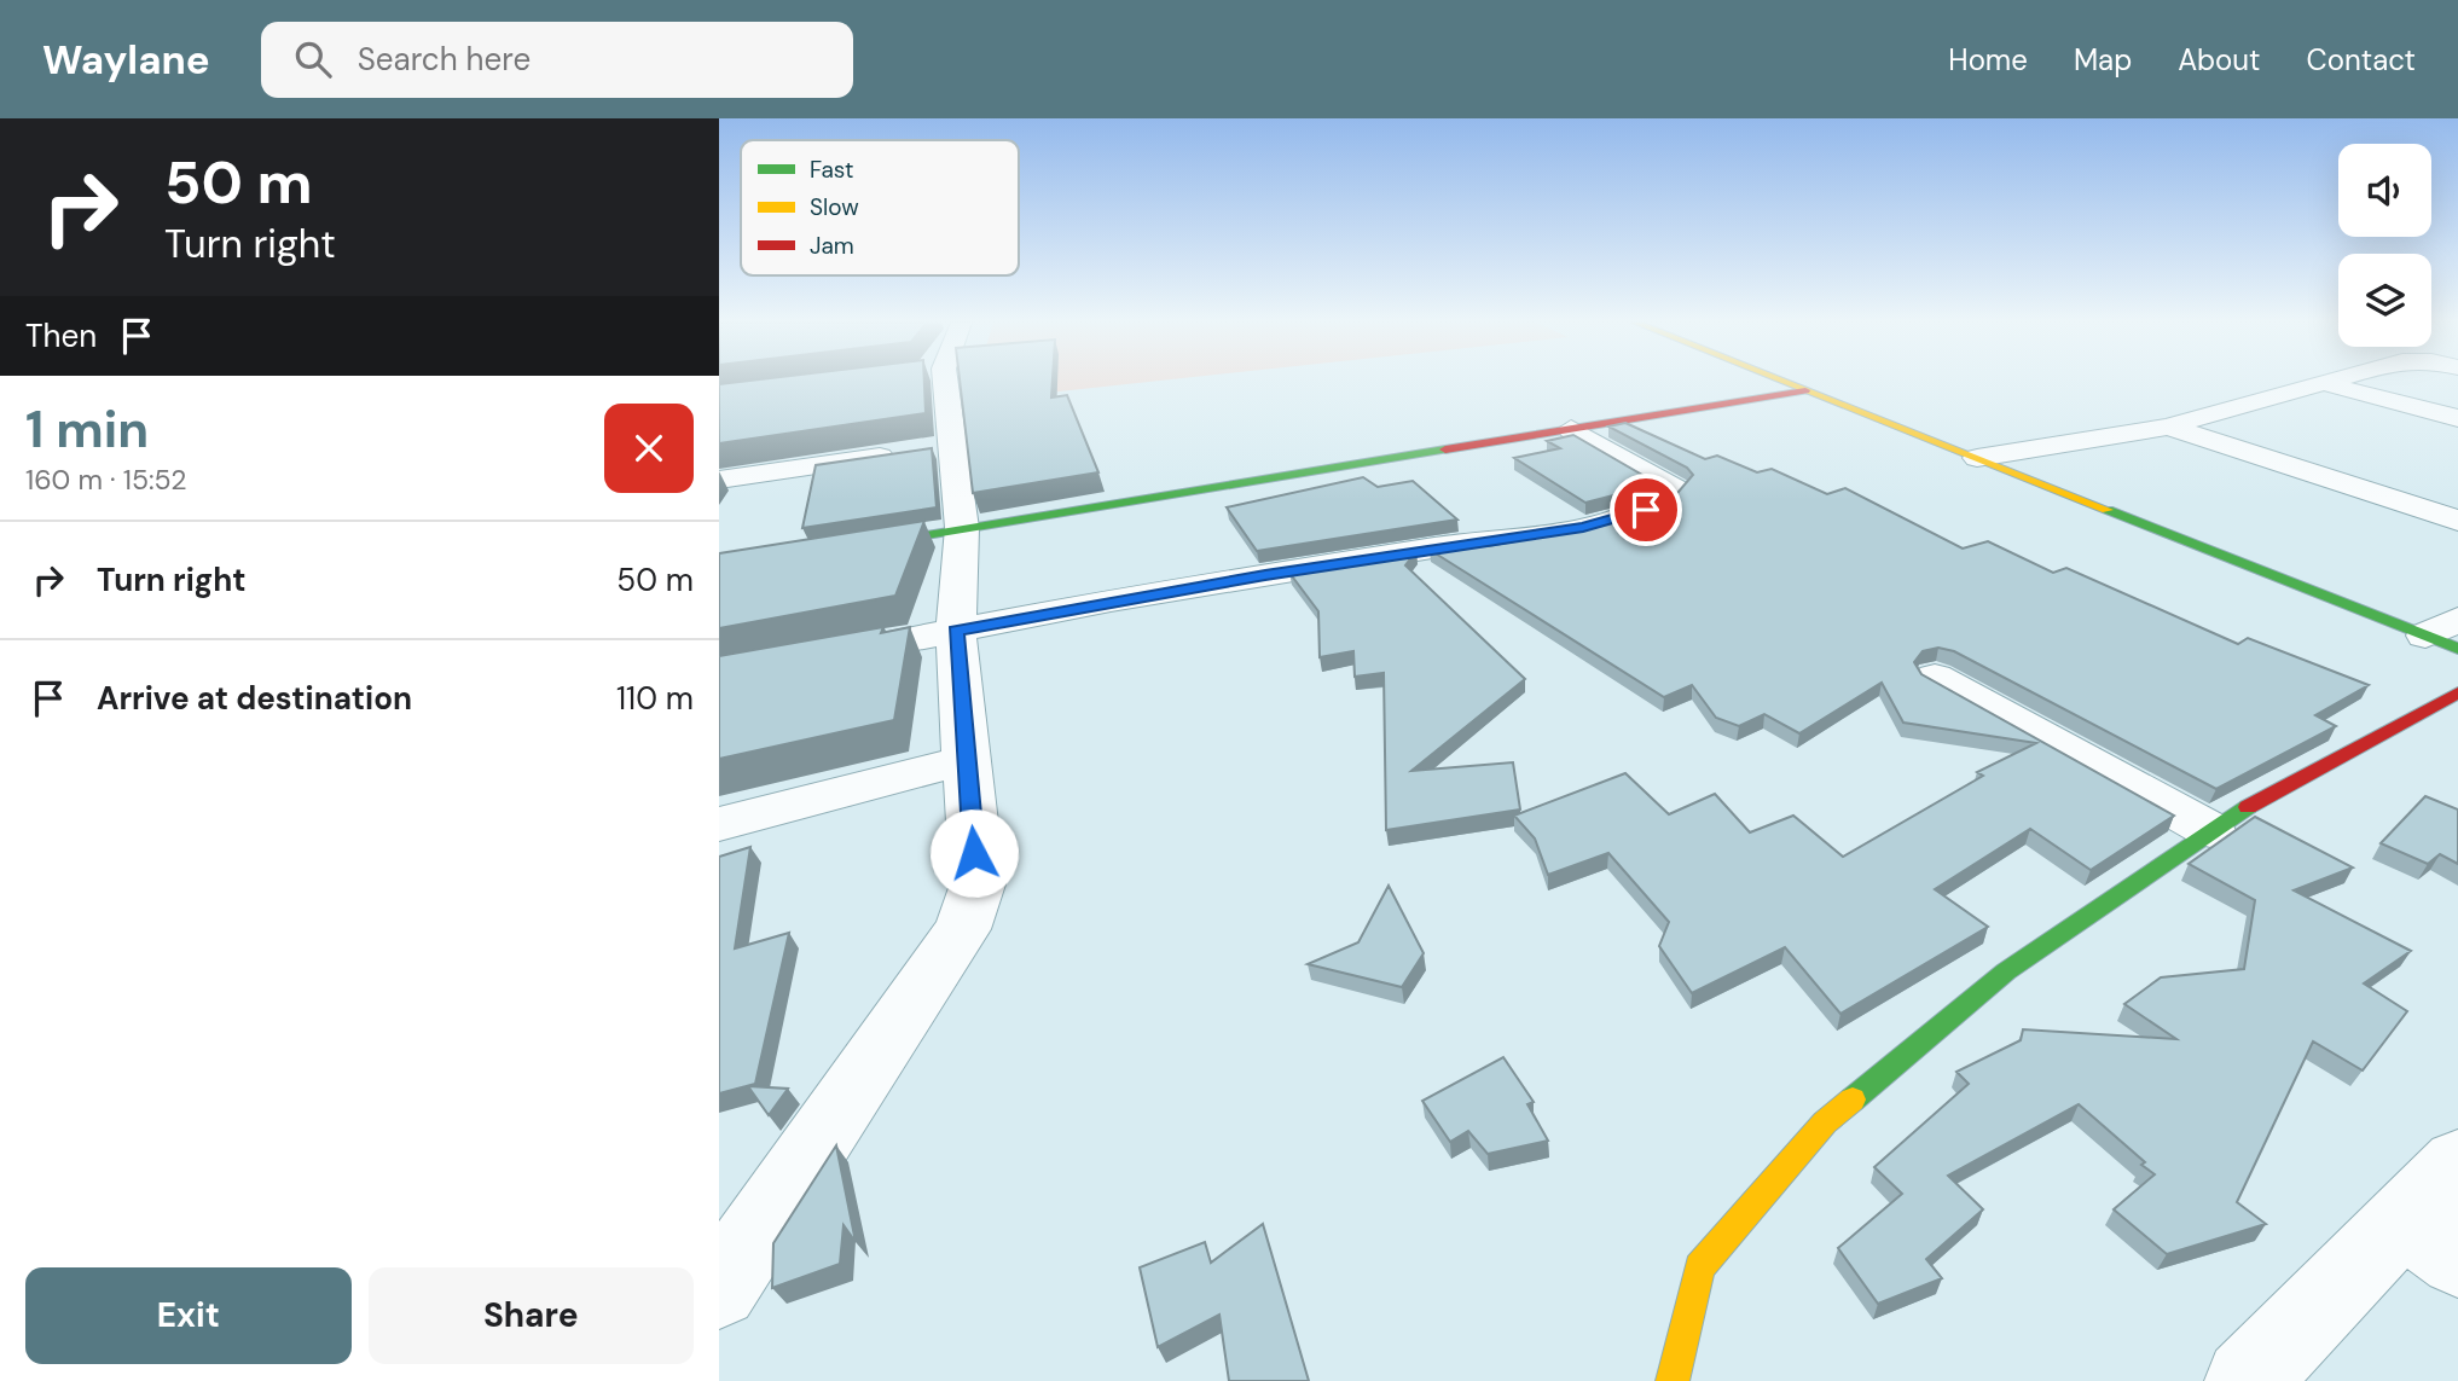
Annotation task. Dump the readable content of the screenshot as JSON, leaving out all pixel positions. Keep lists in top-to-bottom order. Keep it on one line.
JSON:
{"legend":["Fast","Slow","Jam"],"page":{"header":"Waylane","search":"Search here","nav":["Home","Map","About","Contact"],"turn":["50 m","Turn right"],"then":"Then","heading":["1 min","160 m · 15:52"],"list":[{"name":"Turn right","value":"50 m"},{"name":"Arrive at destination","value":"110 m"}],"buttons":["Exit","Share"]}}
